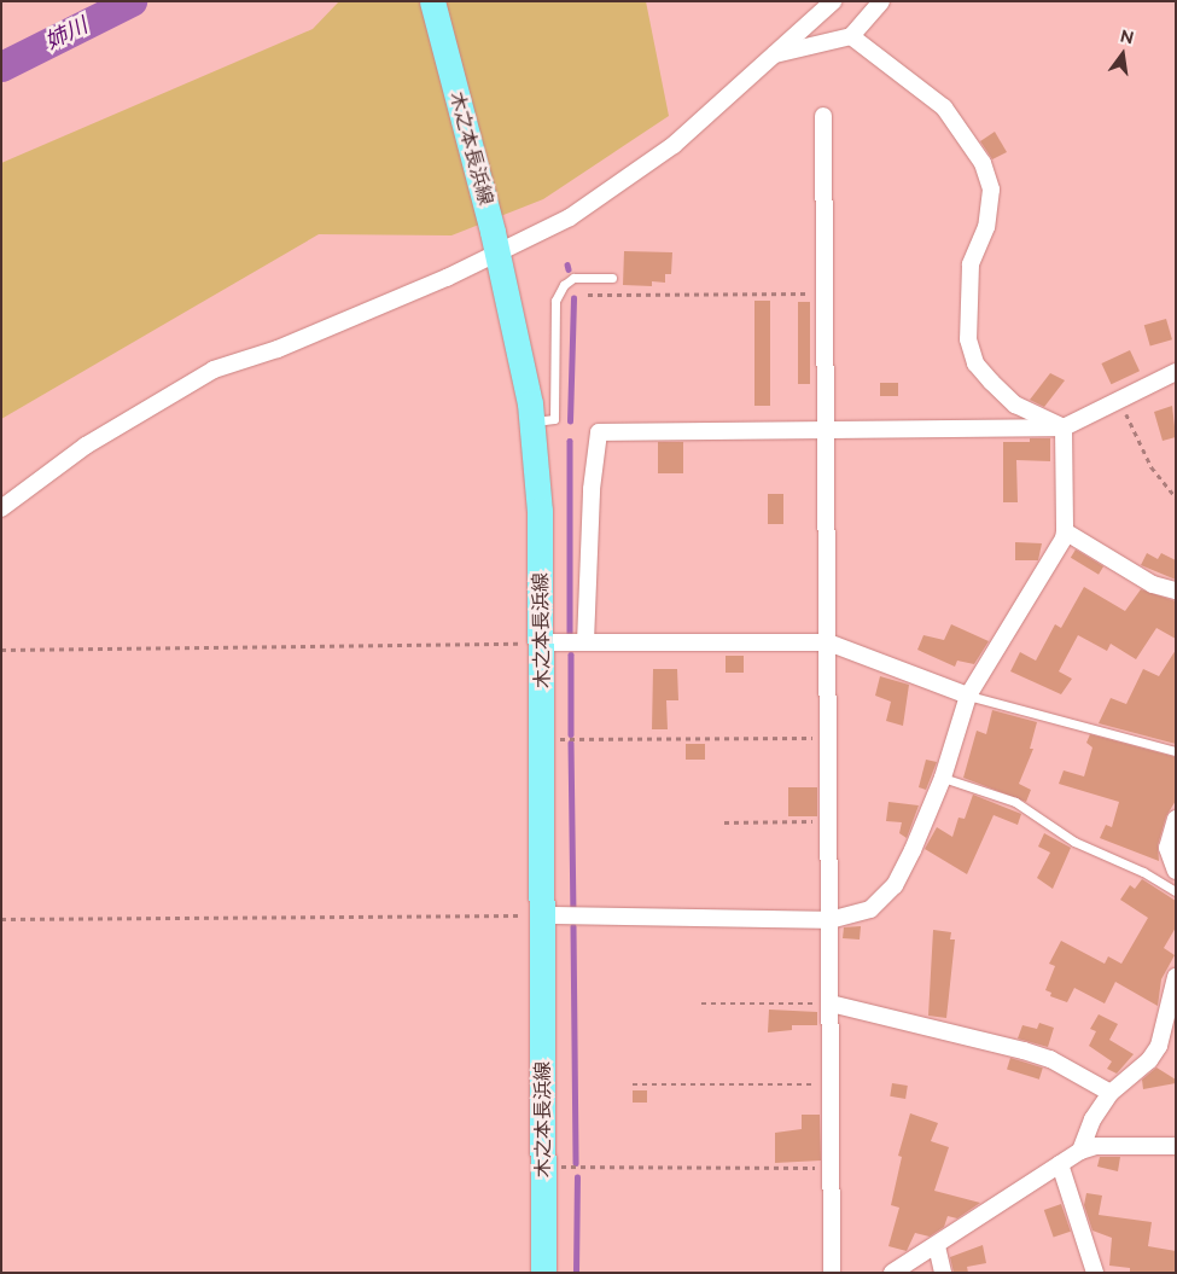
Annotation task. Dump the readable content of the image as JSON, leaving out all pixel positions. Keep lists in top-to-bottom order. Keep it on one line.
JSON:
{"streets":{"main road":["木之本長浜線"]},"water":["姉川"],"north":"top"}
